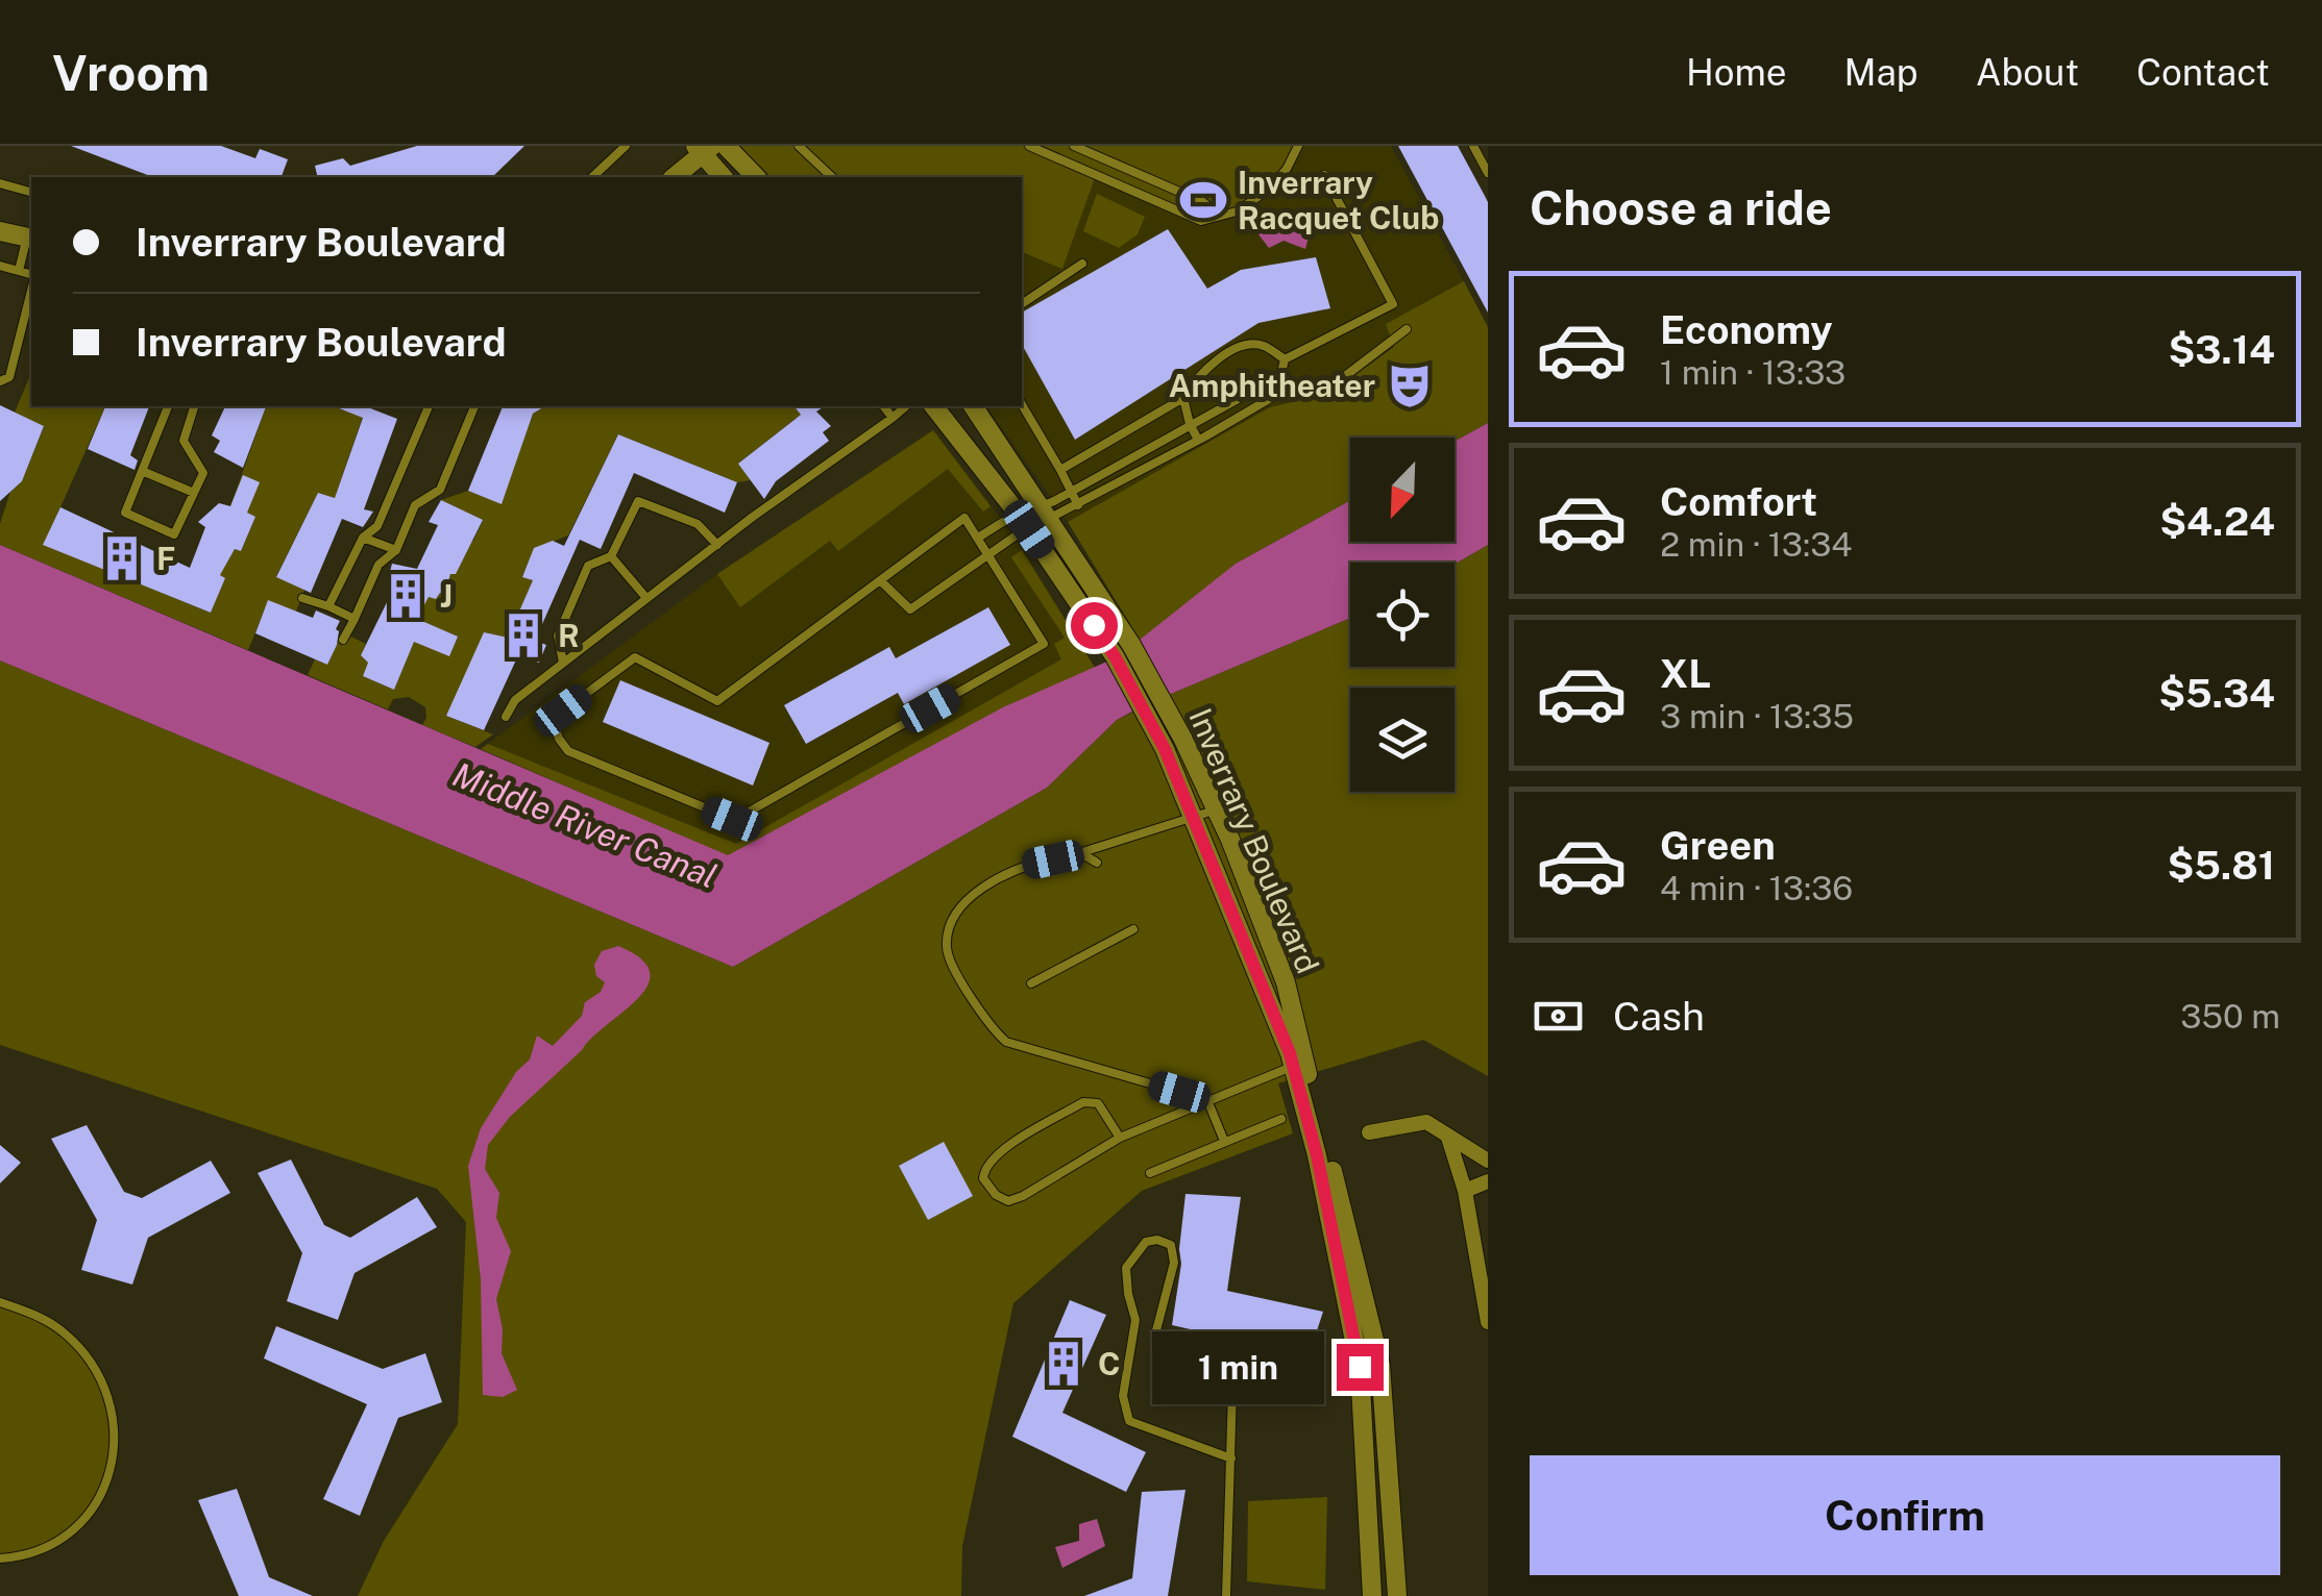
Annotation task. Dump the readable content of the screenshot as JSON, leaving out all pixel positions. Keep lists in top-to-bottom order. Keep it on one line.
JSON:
{"streets":{"street":["Inverrary Boulevard"]},"water":["Middle River Canal"],"places":{"sports":["Inverrary Racquet Club"],"theatre":["Amphitheater"],"building":["F","J","R","C"]},"north":"bottom left","page":{"header":"Vroom","nav":["Home","Map","About","Contact"],"heading":"Choose a ride","banner":["Inverrary Boulevard","Inverrary Boulevard"],"list":[{"name":"Economy","note":"1 min · 13:33","value":"$3.14"},{"name":"Comfort","note":"2 min · 13:34","value":"$4.24"},{"name":"XL","note":"3 min · 13:35","value":"$5.34"},{"name":"Green","note":"4 min · 13:36","value":"$5.81"}],"pay":["Cash","350 m"],"bubble":"1 min","buttons":"Confirm"}}
